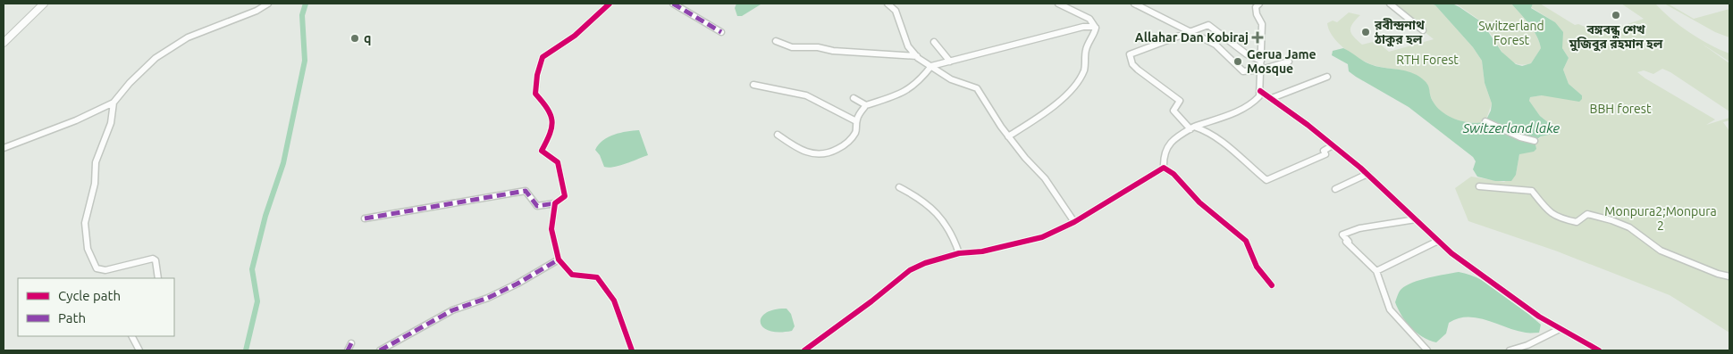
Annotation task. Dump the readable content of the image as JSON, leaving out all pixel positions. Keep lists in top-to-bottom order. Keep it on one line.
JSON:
{"water":["Switzerland lake"],"parks":["Switzerland Forest","RTH Forest","BBH forest","Monpura2;Monpura 2"],"places":{"other":["বঙ্গবন্ধু শেখ মুজিবুর রহমান হল","রবীন্দ্রনাথ ঠাকুর হল","q","Gerua Jame Mosque"],"health":["Allahar Dan Kobiraj"]},"legend":["Cycle path","Path"]}
